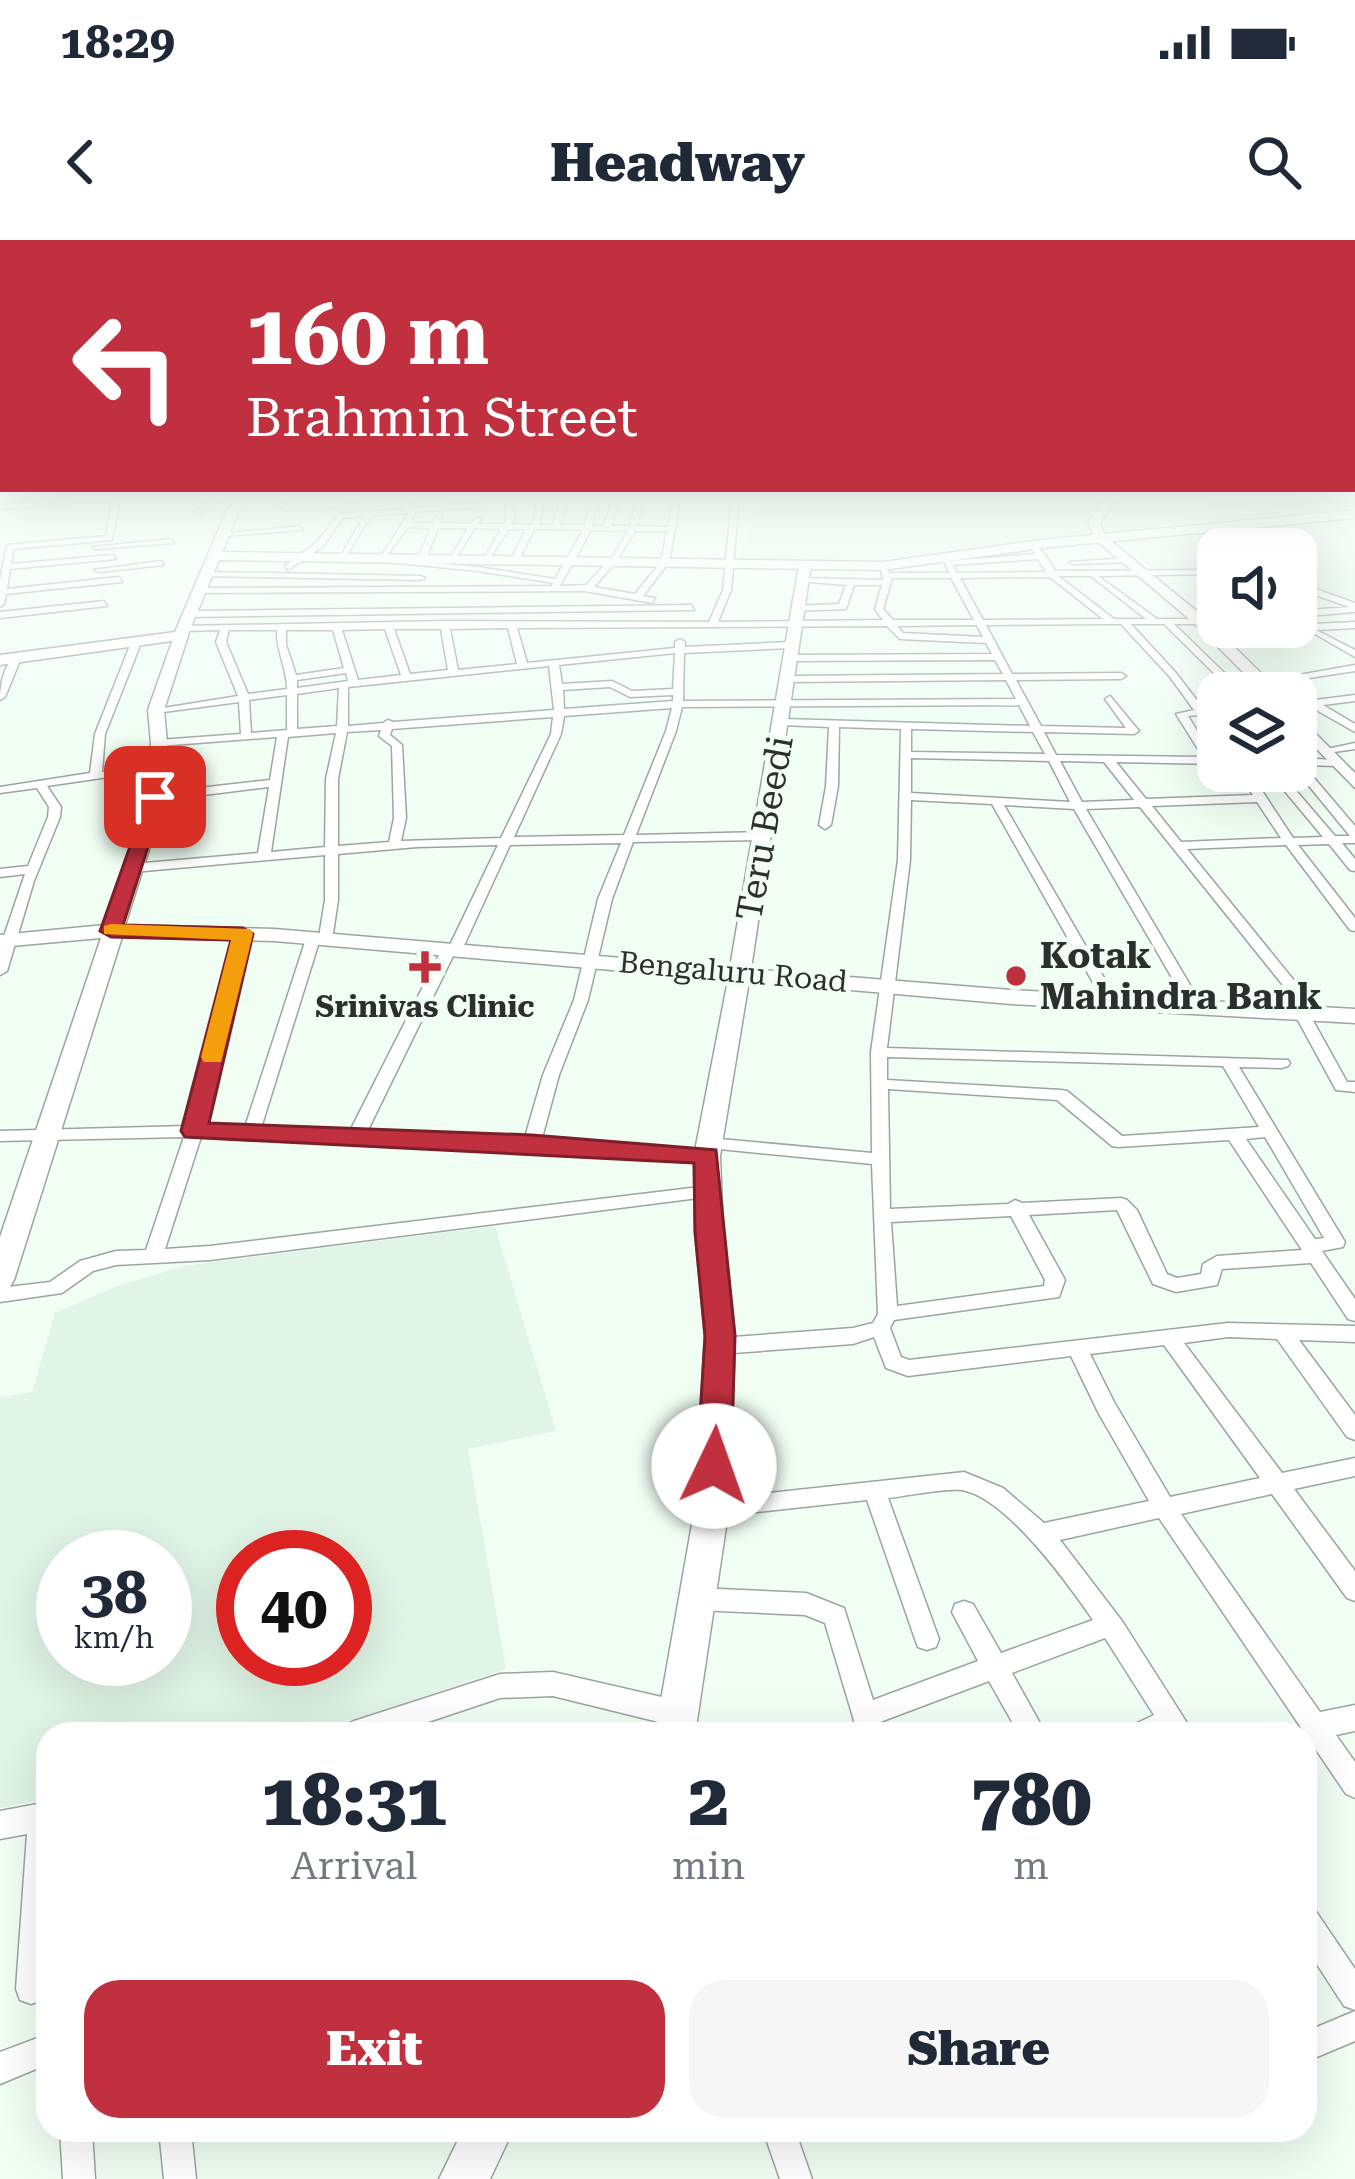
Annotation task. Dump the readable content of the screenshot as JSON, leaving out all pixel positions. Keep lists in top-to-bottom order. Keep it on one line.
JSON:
{"streets":{"street":["Teru Beedi","Bengaluru Road"]},"crossings":[["Teru Beedi","Bengaluru Road"]],"places":{"health":["Srinivas Clinic"],"other":["Kotak Mahindra Bank"]},"page":{"status":"18:29","header":"Headway","turn":["160 m","Brahmin Street"],"speed":"38 km/h","limit":"40","eta":["18:31","Arrival","2","min","780","m"],"buttons":["Exit","Share"]}}
